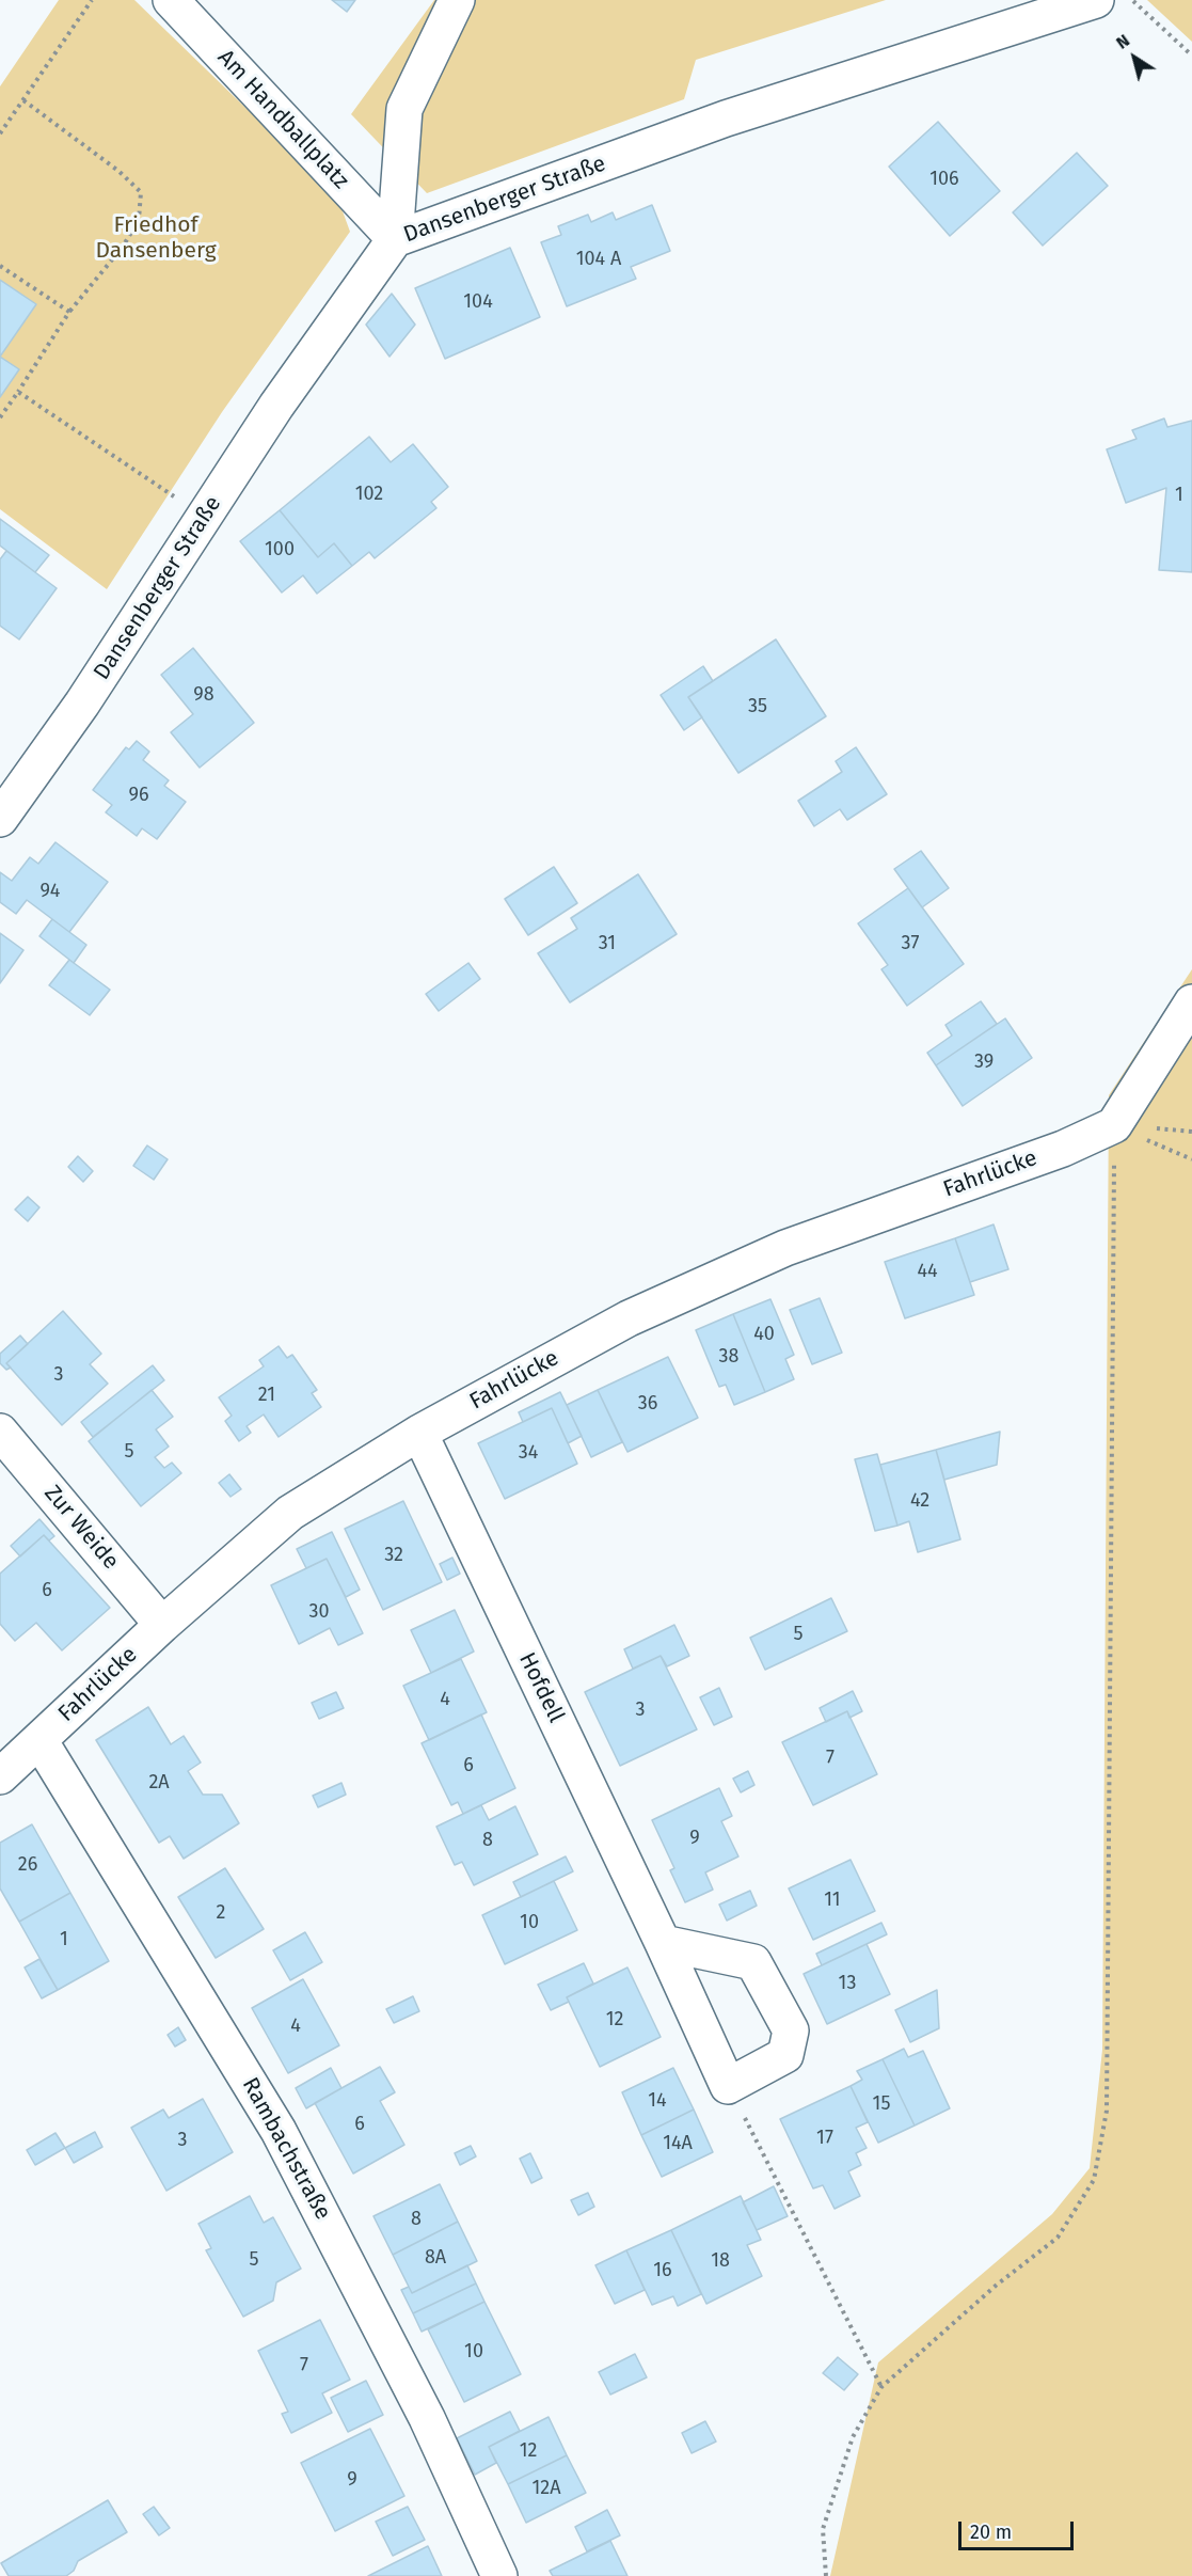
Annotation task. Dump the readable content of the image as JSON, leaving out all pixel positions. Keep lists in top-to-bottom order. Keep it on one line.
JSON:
{"streets":{"street":["Am Handballplatz","Dansenberger Straße","Fahrlücke","Zur Weide","Hofdell","Rambachstraße"]},"crossings":[["Am Handballplatz","Dansenberger Straße"],["Fahrlücke","Zur Weide"],["Fahrlücke","Hofdell"],["Fahrlücke","Rambachstraße"]],"parks":["Friedhof Dansenberg"],"house_numbers":["106","104 A","104","102","1","100","98","35","96","94","31","37","39","44","40","38","3","21","36","5","34","42","32","6","30","5","4","3","7","6","2A","9","8","26","11","2","10","1","13","12","4","14","15","6","17","3","14A","8","8A","5","18","16","10","7","12","9","12A"],"scale_bar":"20 m","north":"top left"}
